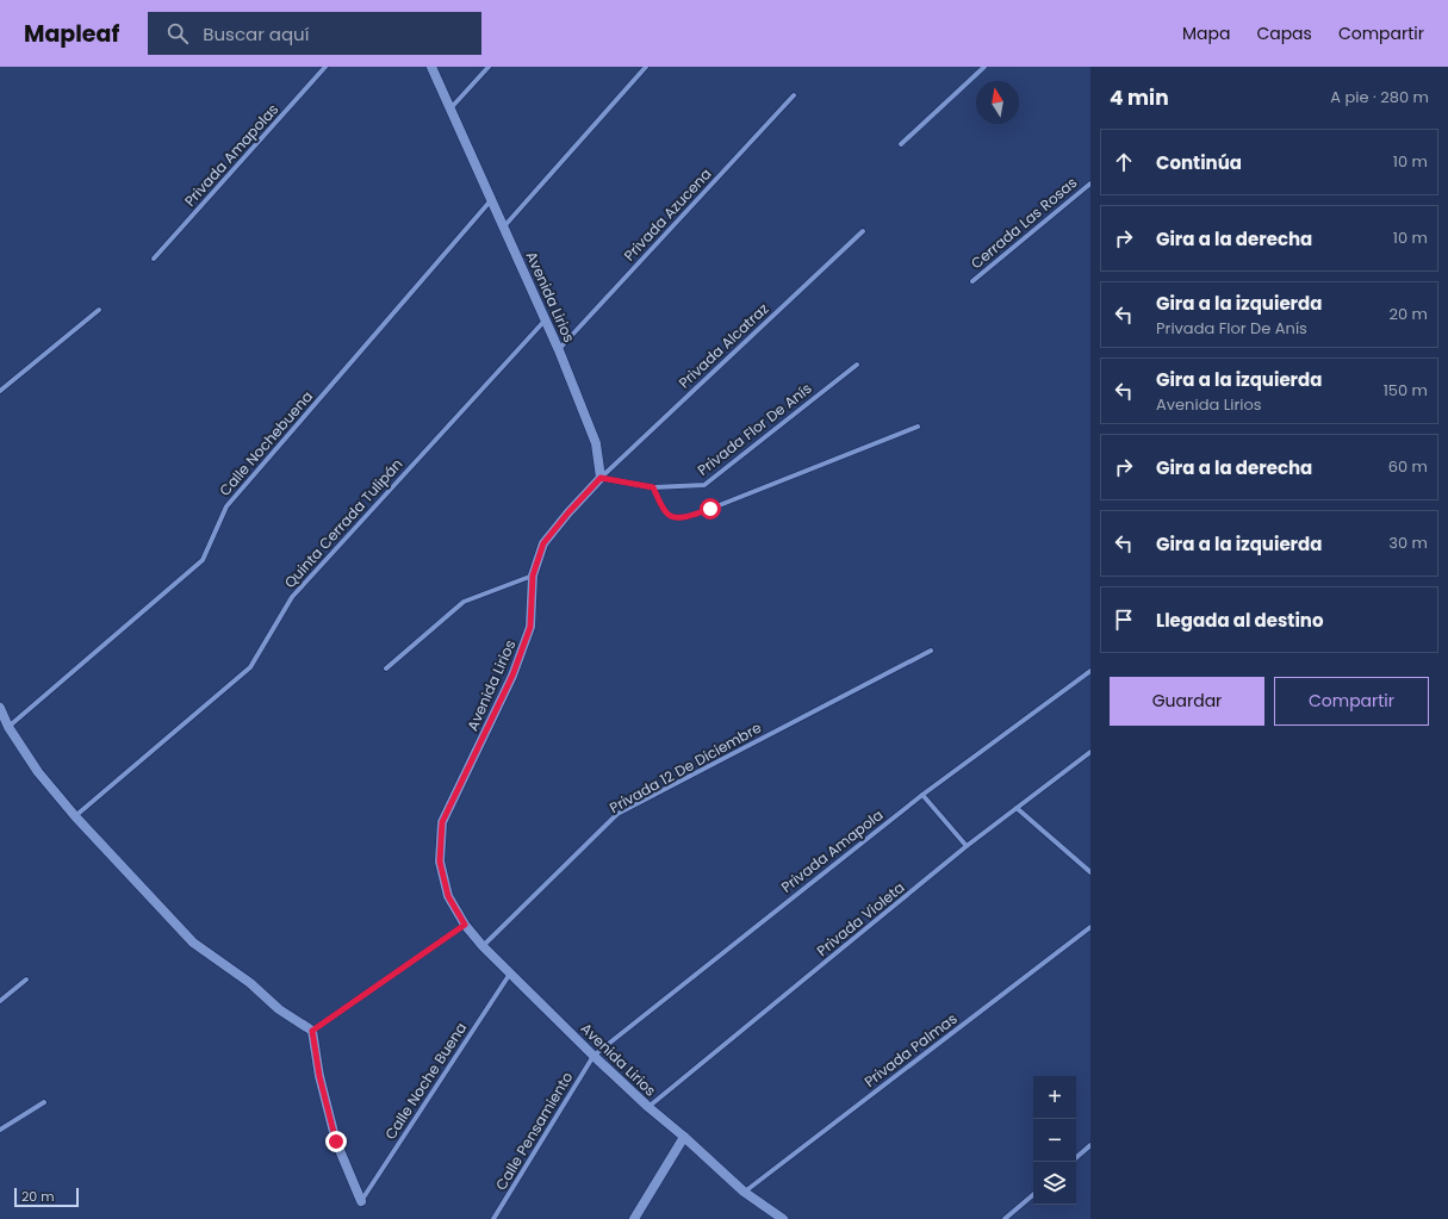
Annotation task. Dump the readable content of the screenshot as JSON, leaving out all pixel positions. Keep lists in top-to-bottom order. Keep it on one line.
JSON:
{"streets":{"main road":["Avenida Lirios"],"street":["Privada Amapolas","Privada Azucena","Cerrada Las Rosas","Privada Alcatraz","Privada Flor De Anís","Calle Nochebuena","Quinta Cerrada Tulipán","Privada 12 De Diciembre","Privada Amapola","Privada Violeta","Privada Palmas","Calle Noche Buena","Calle Pensamiento"]},"crossings":[["Privada Azucena","Avenida Lirios"],["Avenida Lirios","Privada Alcatraz"],["Avenida Lirios","Privada Flor De Anís"],["Avenida Lirios","Calle Nochebuena"],["Avenida Lirios","Quinta Cerrada Tulipán"],["Avenida Lirios","Privada 12 De Diciembre"],["Avenida Lirios","Privada Amapola"],["Avenida Lirios","Privada Violeta"],["Avenida Lirios","Privada Palmas"],["Avenida Lirios","Calle Noche Buena"],["Avenida Lirios","Calle Pensamiento"],["Privada Alcatraz","Privada Flor De Anís"],["Privada Amapola","Calle Pensamiento"]],"scale_bar":"20 m","north":"top","page":{"header":"Mapleaf","search":"Buscar aquí","nav":["Mapa","Capas","Compartir"],"heading":["4 min","A pie · 280 m"],"list":[["Continúa","10 m"],["Gira a la derecha","10 m"],["Gira a la izquierda","Privada Flor De Anís","20 m"],["Gira a la izquierda","Avenida Lirios","150 m"],["Gira a la derecha","60 m"],["Gira a la izquierda","30 m"],"Llegada al destino"],"buttons":["Guardar","Compartir"],"map_buttons":["+","−"],"scale":"20 m"}}
